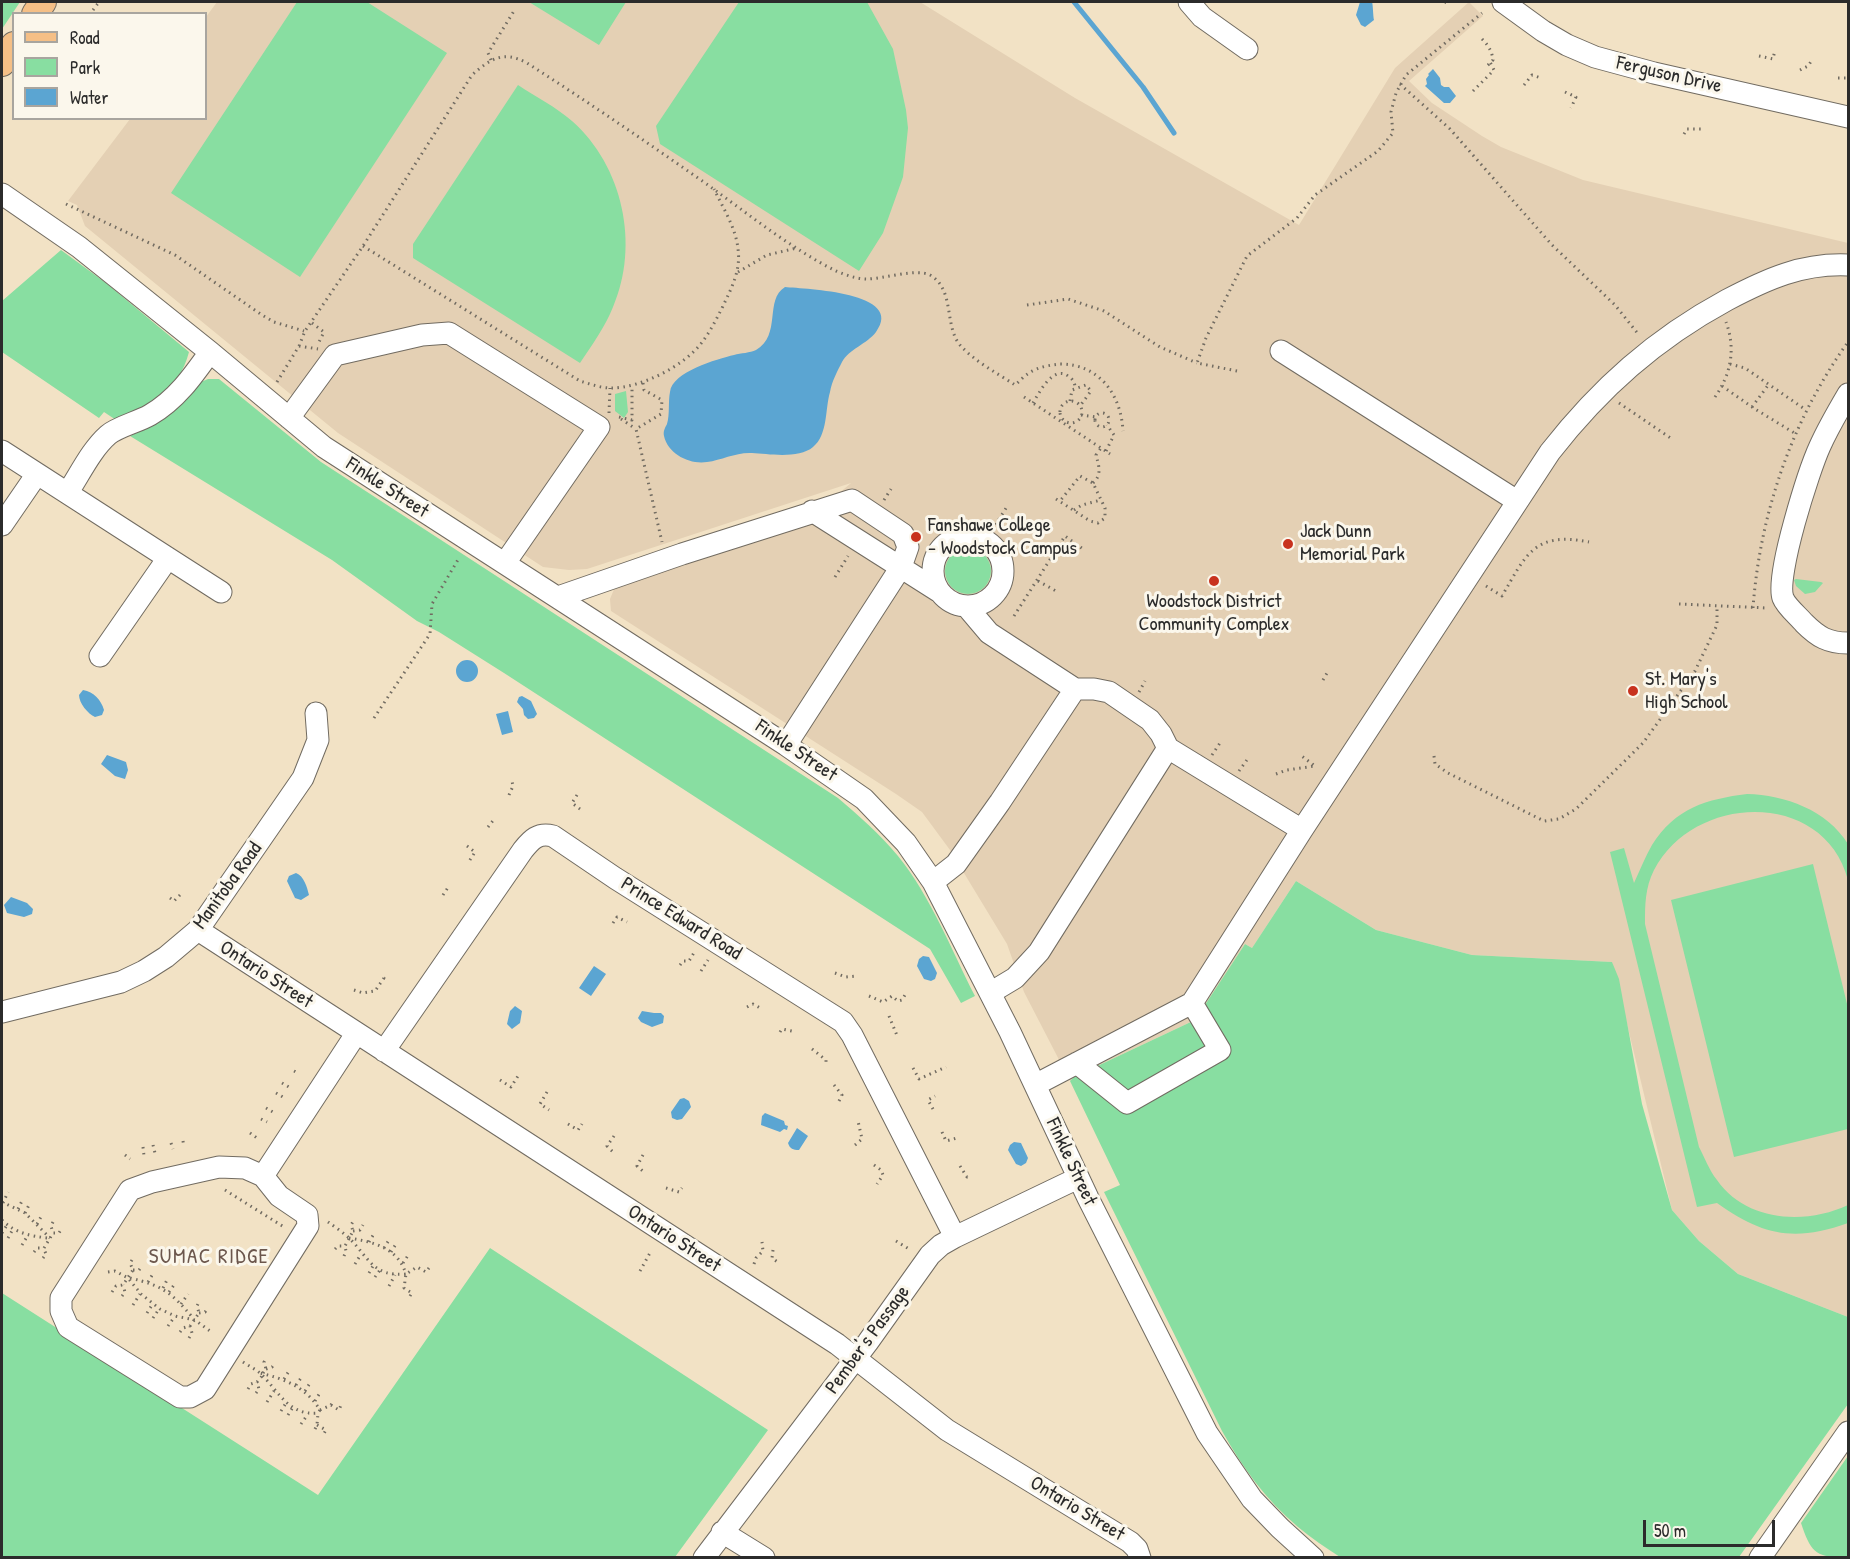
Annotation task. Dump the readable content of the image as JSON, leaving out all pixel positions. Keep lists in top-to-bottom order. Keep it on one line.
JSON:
{"streets":{"street":["Ferguson Drive","Finkle Street","Manitoba Road","Prince Edward Road","Ontario Street","Pember's Passage"]},"crossings":[["Finkle Street","Pember's Passage"],["Manitoba Road","Ontario Street"],["Prince Edward Road","Ontario Street"],["Prince Edward Road","Pember's Passage"],["Ontario Street","Pember's Passage"]],"districts":["SUMAC RIDGE"],"places":["Fanshawe College - Woodstock Campus","Jack Dunn Memorial Park","Woodstock District Community Complex","St. Mary's High School"],"legend":["Road","Park","Water"],"scale_bar":"50 m"}
